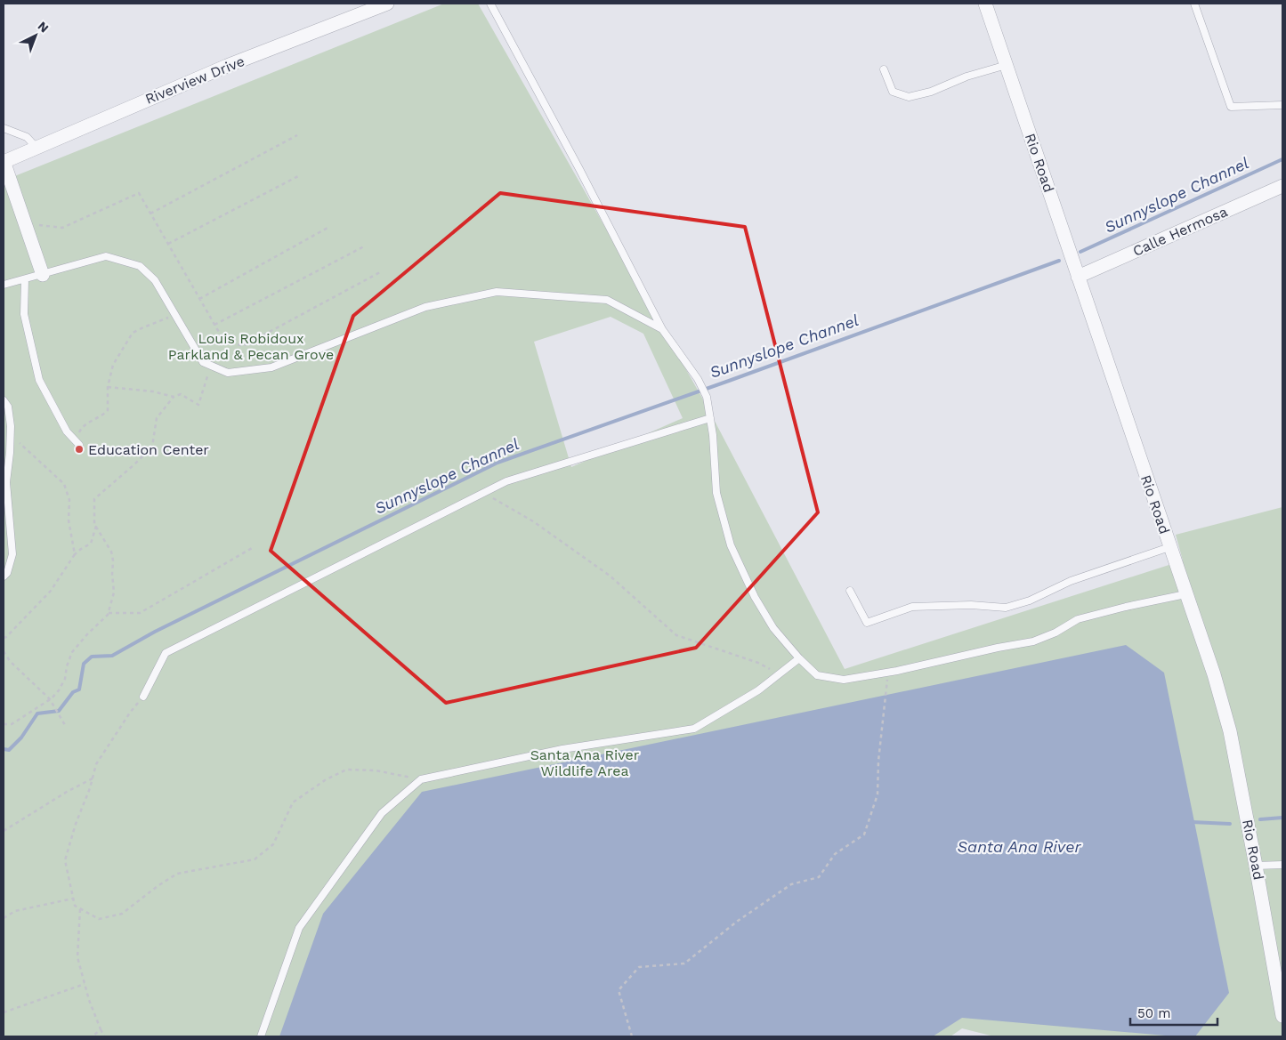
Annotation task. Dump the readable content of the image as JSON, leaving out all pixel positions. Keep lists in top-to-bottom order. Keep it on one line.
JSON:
{"streets":{"street":["Riverview Drive","Rio Road","Calle Hermosa"]},"crossings":[["Rio Road","Calle Hermosa"]],"water":["Sunnyslope Channel","Santa Ana River"],"parks":["Louis Robidoux Parkland & Pecan Grove","Santa Ana River Wildlife Area"],"places":["Education Center"],"scale_bar":"50 m","north":"top right"}
